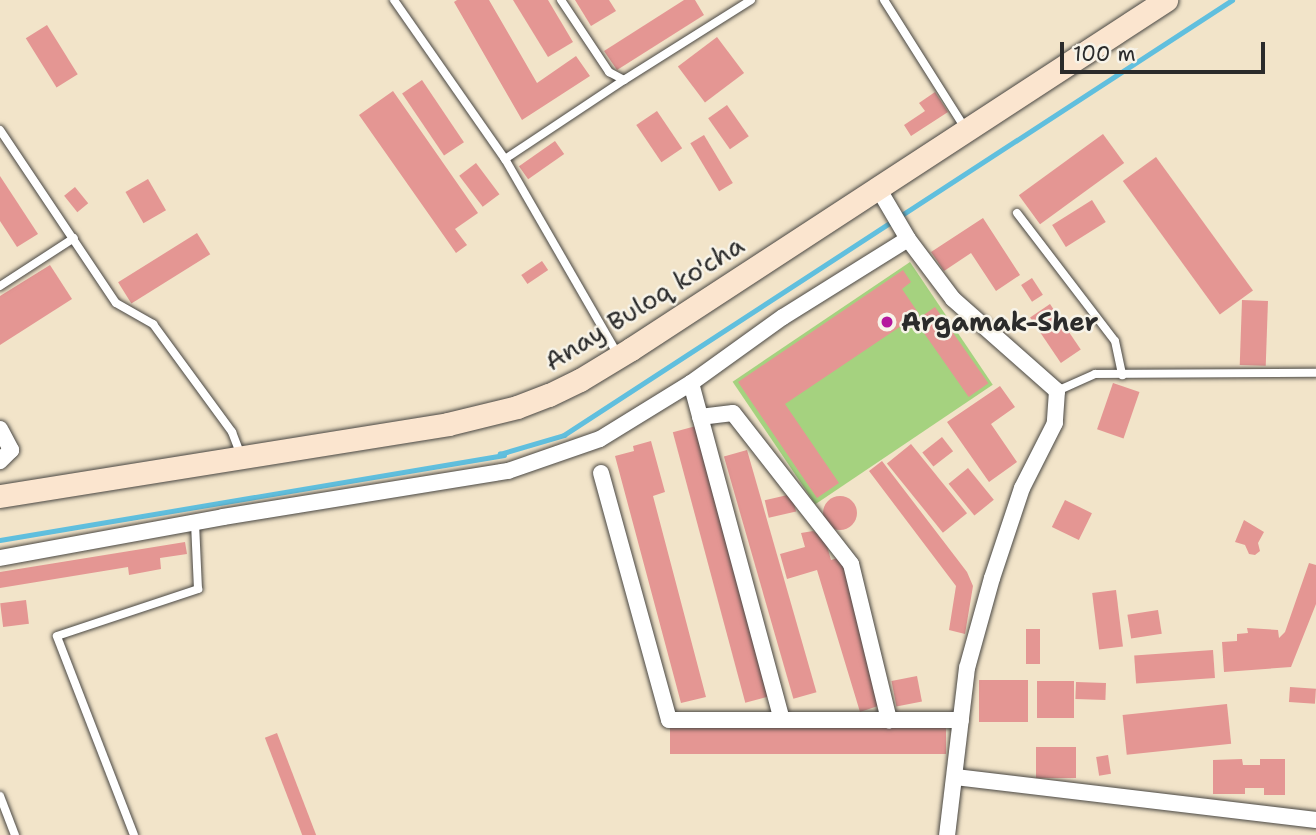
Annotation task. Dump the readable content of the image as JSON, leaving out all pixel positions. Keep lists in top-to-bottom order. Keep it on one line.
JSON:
{"streets":{"main road":["Anay Buloq ko'cha"]},"places":["Argamak-Sher"],"scale_bar":"100 m"}
